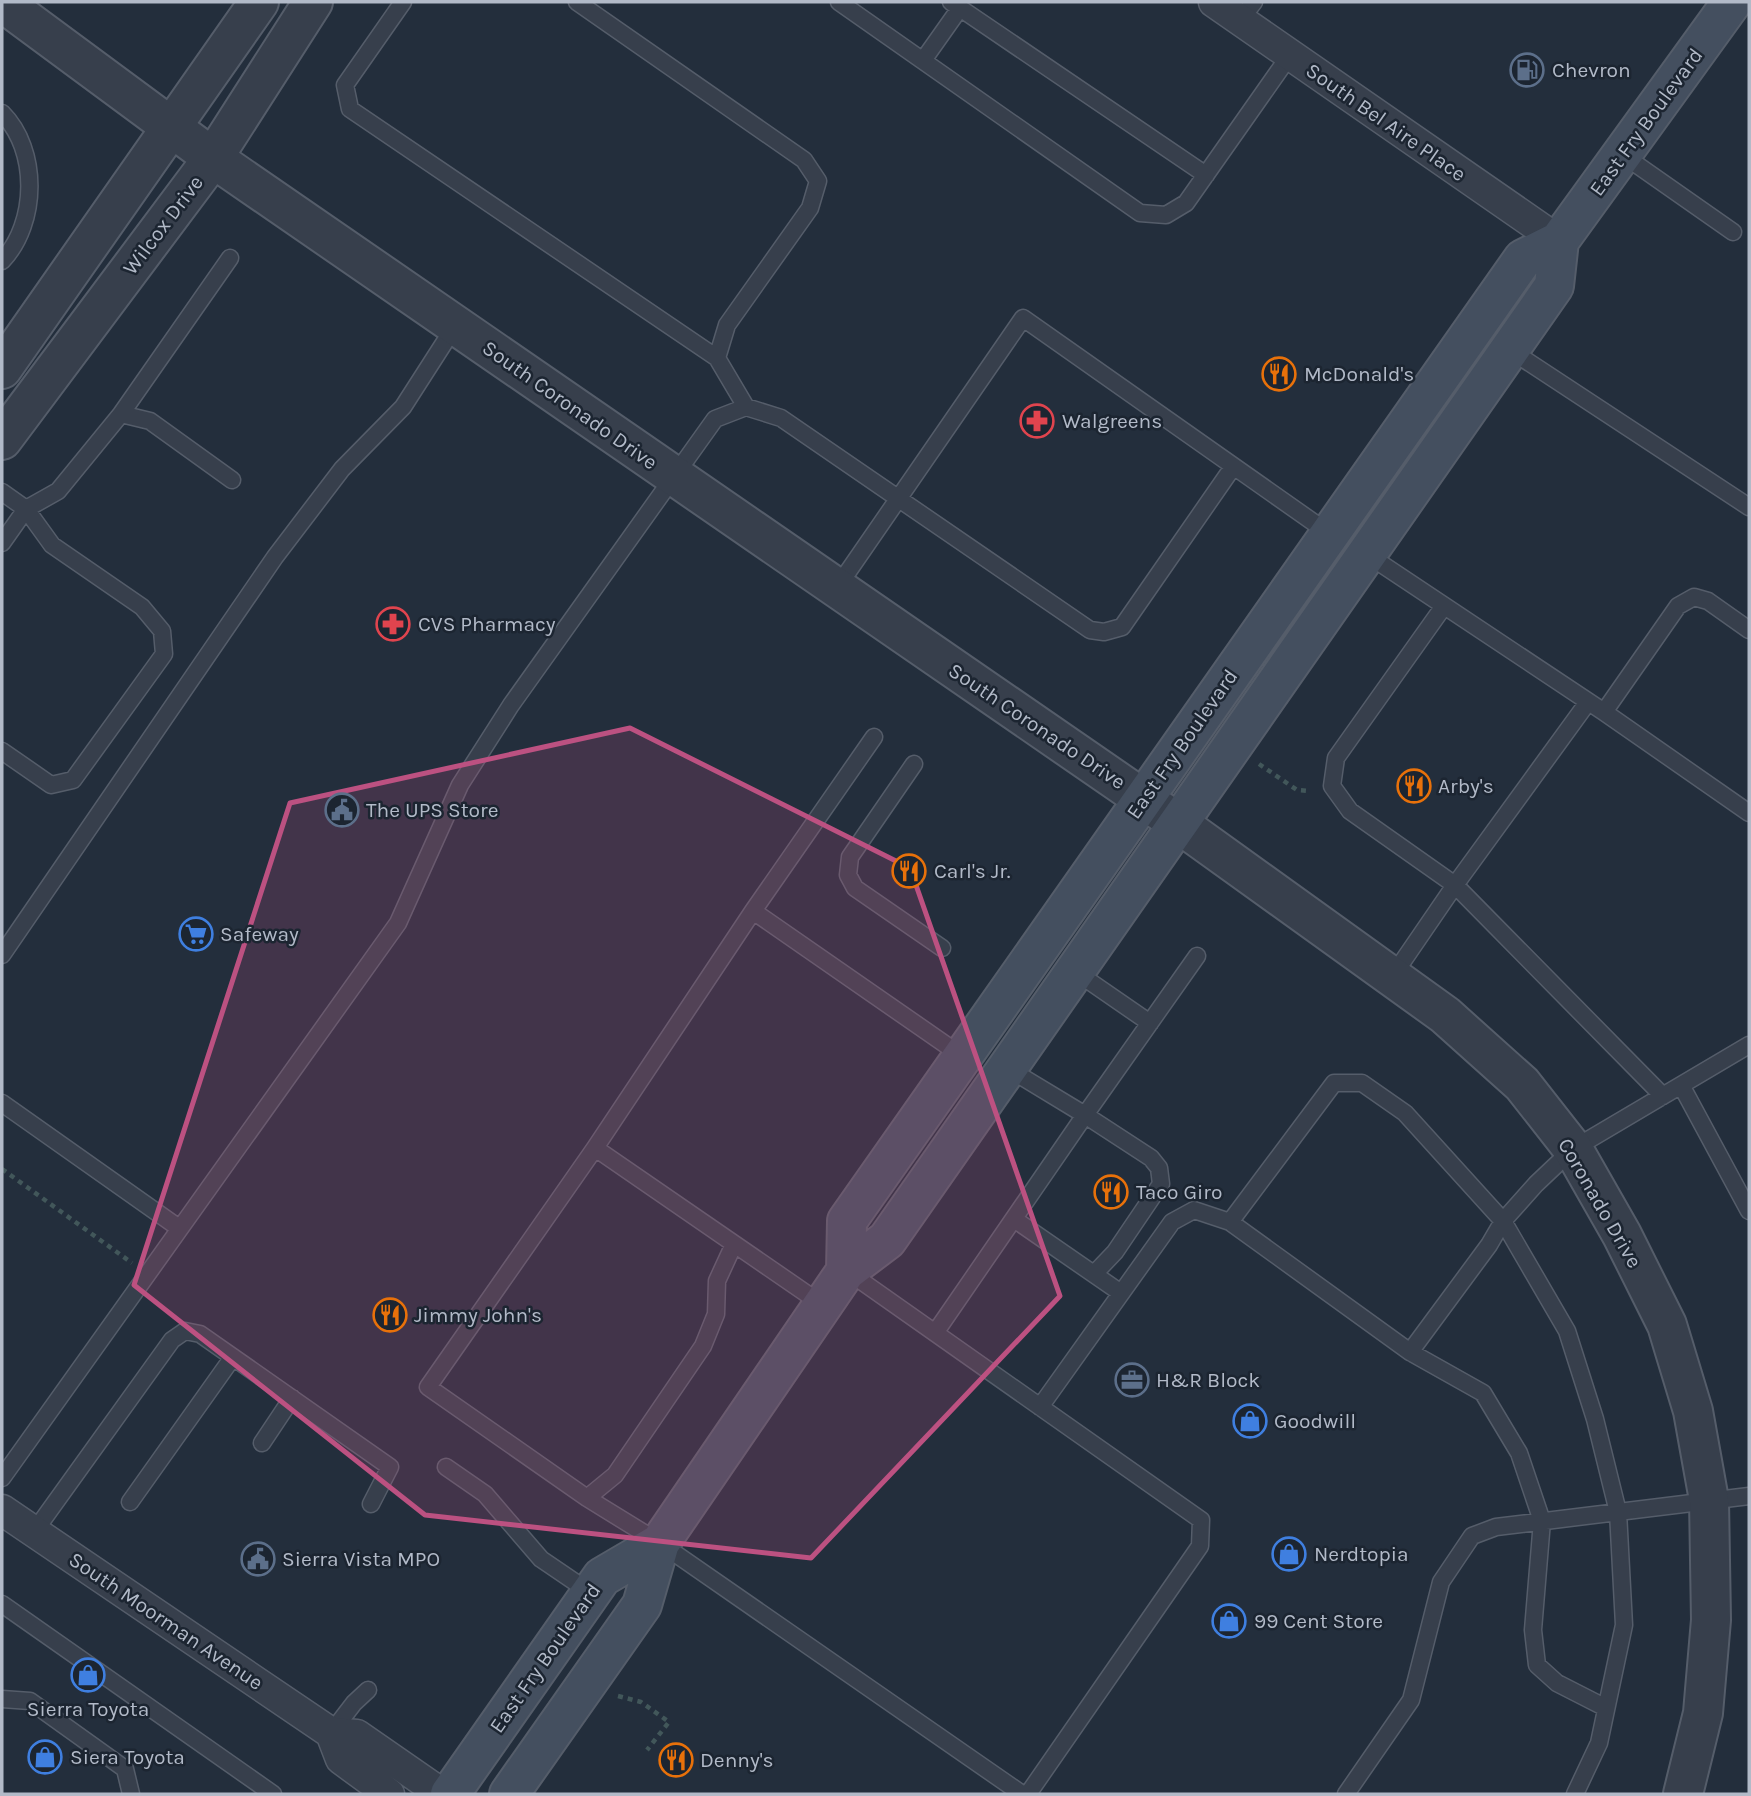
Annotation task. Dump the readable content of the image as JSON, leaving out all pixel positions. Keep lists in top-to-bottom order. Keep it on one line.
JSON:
{"streets":{"main road":["East Fry Boulevard"],"street":["South Bel Aire Place","Wilcox Drive","South Coronado Drive","Coronado Drive","South Moorman Avenue"]},"crossings":[["South Bel Aire Place","East Fry Boulevard"],["East Fry Boulevard","South Coronado Drive"],["East Fry Boulevard","Coronado Drive"],["Wilcox Drive","South Coronado Drive"],["South Coronado Drive","Coronado Drive"]],"places":{"fuel station":["Chevron"],"restaurant":["McDonald's","Arby's","Carl's Jr.","Taco Giro","Jimmy John's","Denny's"],"pharmacy":["Walgreens","CVS Pharmacy"],"public building":["The UPS Store","Sierra Vista MPO"],"supermarket":["Safeway"],"office":["H&R Block"],"shop":["Goodwill","Nerdtopia","99 Cent Store","Sierra Toyota","Siera Toyota"]}}
